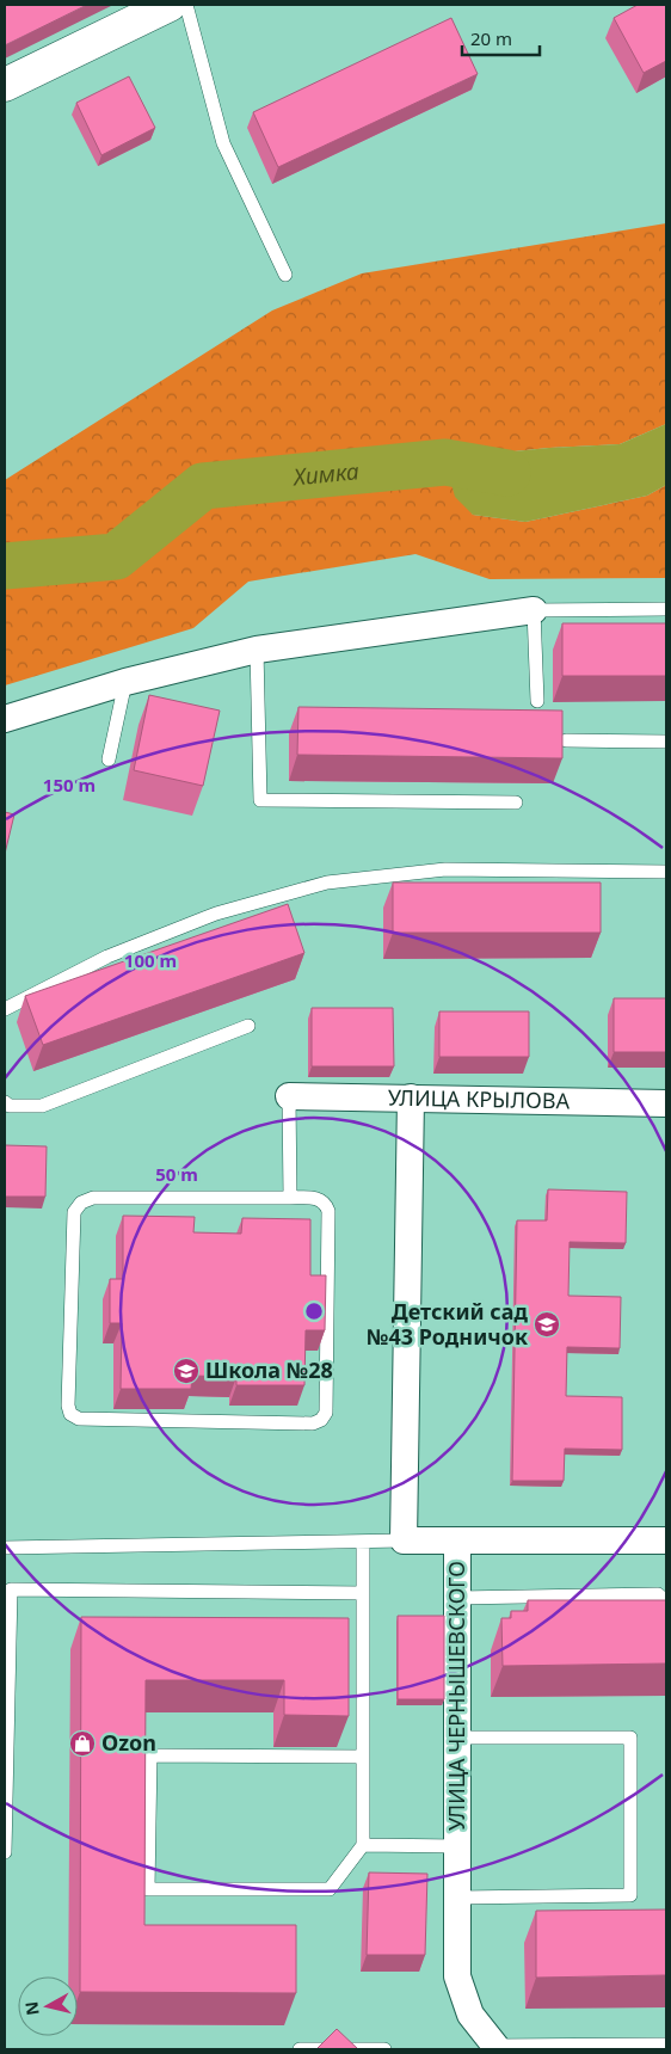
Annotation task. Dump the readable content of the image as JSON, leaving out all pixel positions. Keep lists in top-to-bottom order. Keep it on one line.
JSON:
{"streets":{"street":["УЛИЦА КРЫЛОВА","УЛИЦА ЧЕРНЫШЕВСКОГО"]},"water":["Химка"],"places":{"school or university":["Детский сад №43 Родничок","Школа №28"],"shop":["Ozon"]},"scale_bar":"20 m","north":"left","rings":["150 m","100 m","50 m"]}
